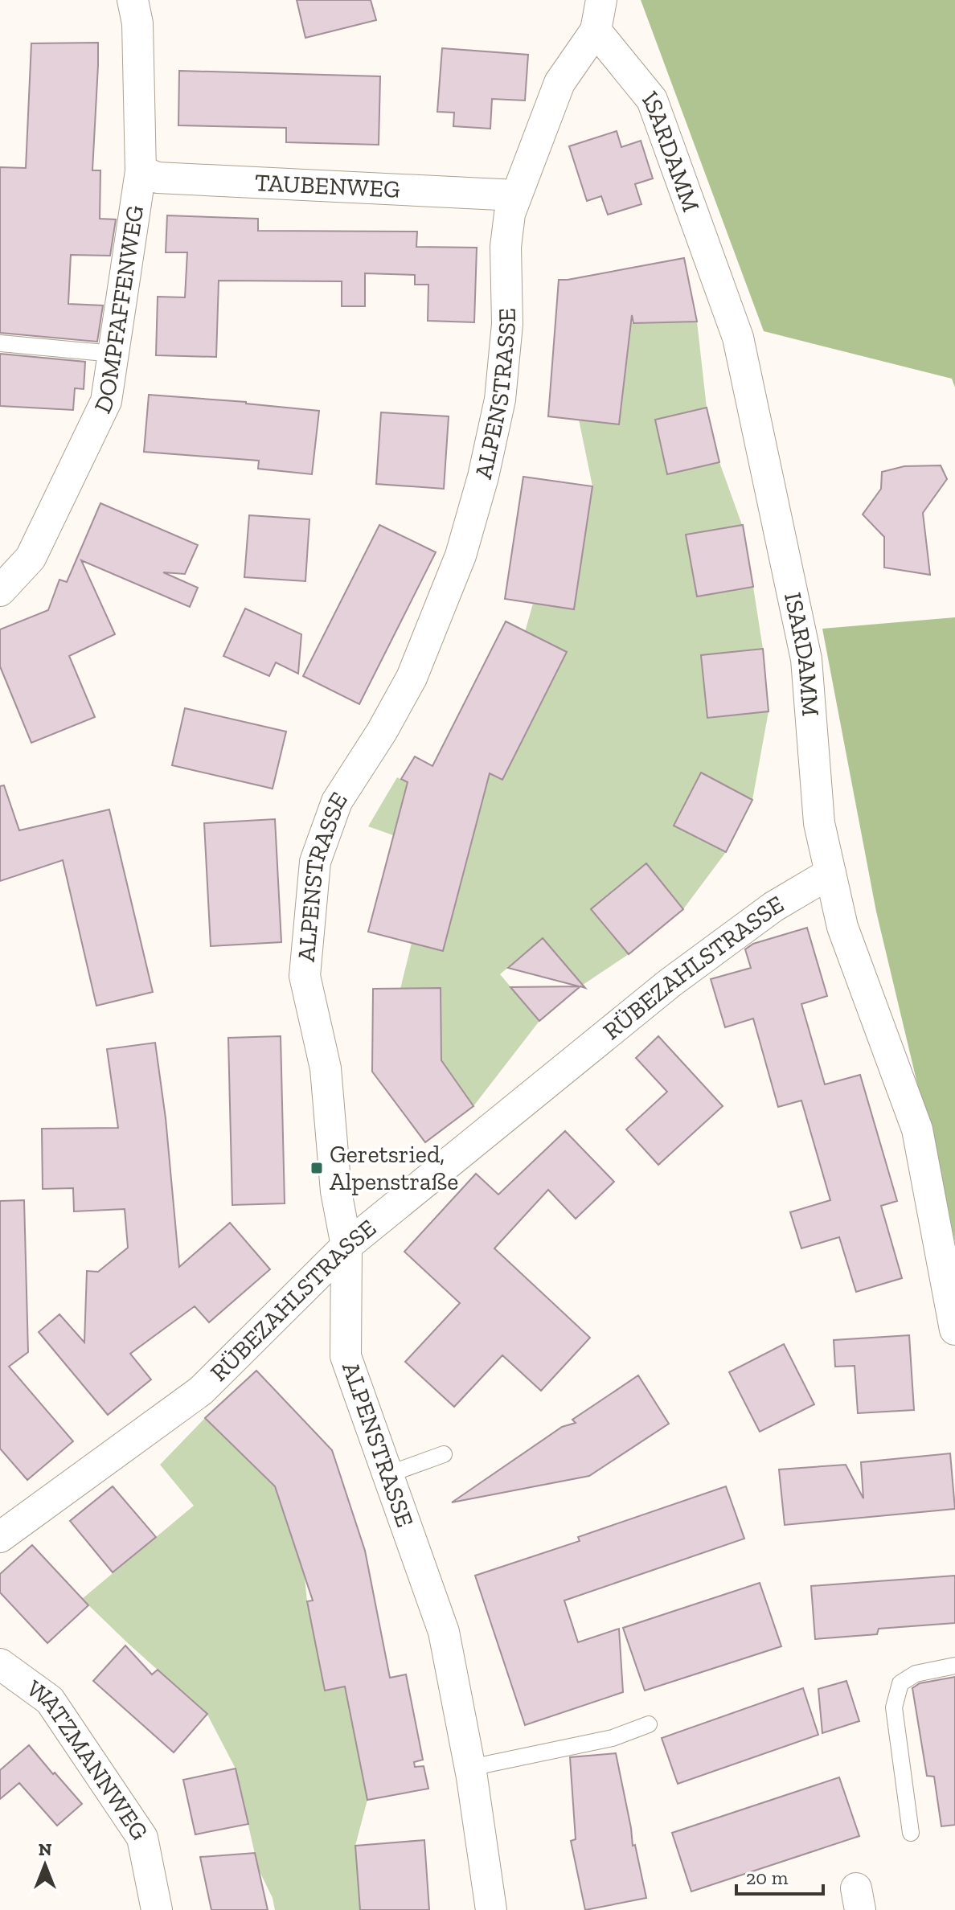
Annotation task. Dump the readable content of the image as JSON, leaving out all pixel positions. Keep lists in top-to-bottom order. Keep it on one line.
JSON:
{"streets":{"street":["ISARDAMM","TAUBENWEG","DOMPFAFFENWEG","ALPENSTRASSE","RÜBEZAHLSTRASSE","WATZMANNWEG"]},"crossings":[["ISARDAMM","ALPENSTRASSE"],["ISARDAMM","RÜBEZAHLSTRASSE"],["TAUBENWEG","DOMPFAFFENWEG"],["TAUBENWEG","ALPENSTRASSE"],["ALPENSTRASSE","RÜBEZAHLSTRASSE"]],"places":{"transit":["Geretsried, Alpenstraße"]},"scale_bar":"20 m","north":"top"}
